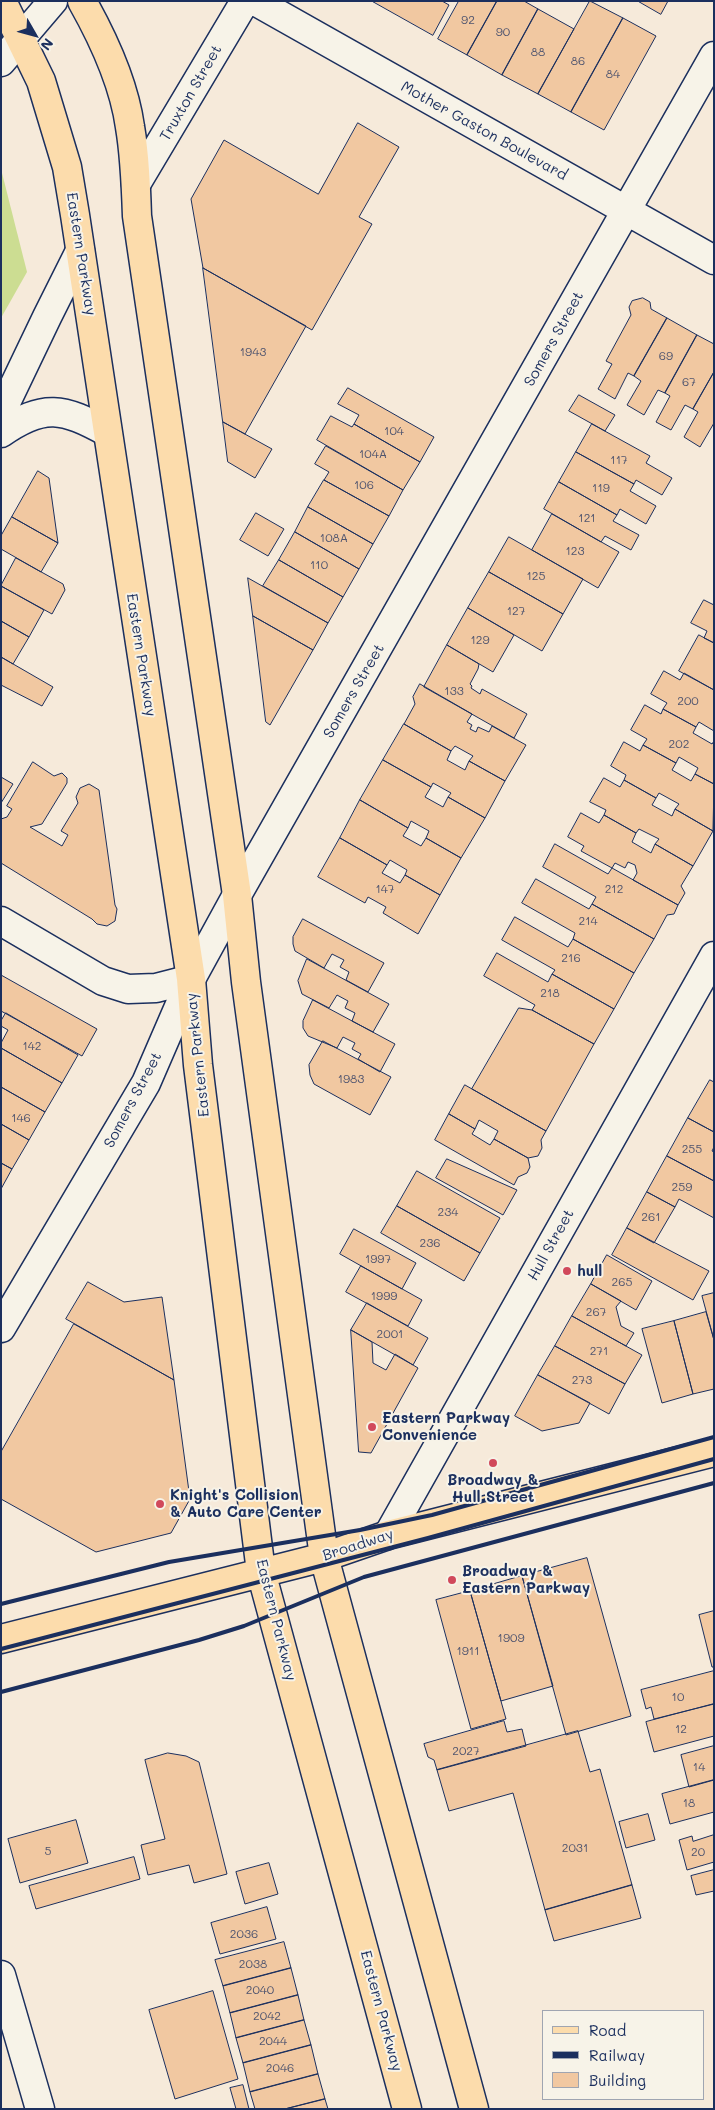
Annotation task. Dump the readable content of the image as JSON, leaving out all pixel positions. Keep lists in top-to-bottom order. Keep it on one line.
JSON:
{"streets":{"main road":["Eastern Parkway","Broadway"],"street":["Truxton Street","Mother Gaston Boulevard","Somers Street","Hull Street"]},"crossings":[["Mother Gaston Boulevard","Somers Street"],["Eastern Parkway","Somers Street"],["Eastern Parkway","Broadway"],["Hull Street","Broadway"]],"places":["hull","Eastern Parkway Convenience","Broadway & Hull Street","Knight's Collision & Auto Care Center","Broadway & Eastern Parkway"],"house_numbers":["92","90","88","86","84","1943","69","67","104","104A","117","106","119","121","108A","123","110","125","127","129","133","200","202","147","212","214","216","218","142","1983","146","255","259","234","261","236","1997","265","1999","267","2001","271","273","1909","1911","10","12","2027","14","18","2031","5","20","2036","2038","2040","2042","2044","2046"],"legend":["Road","Railway","Building"],"north":"bottom right"}
